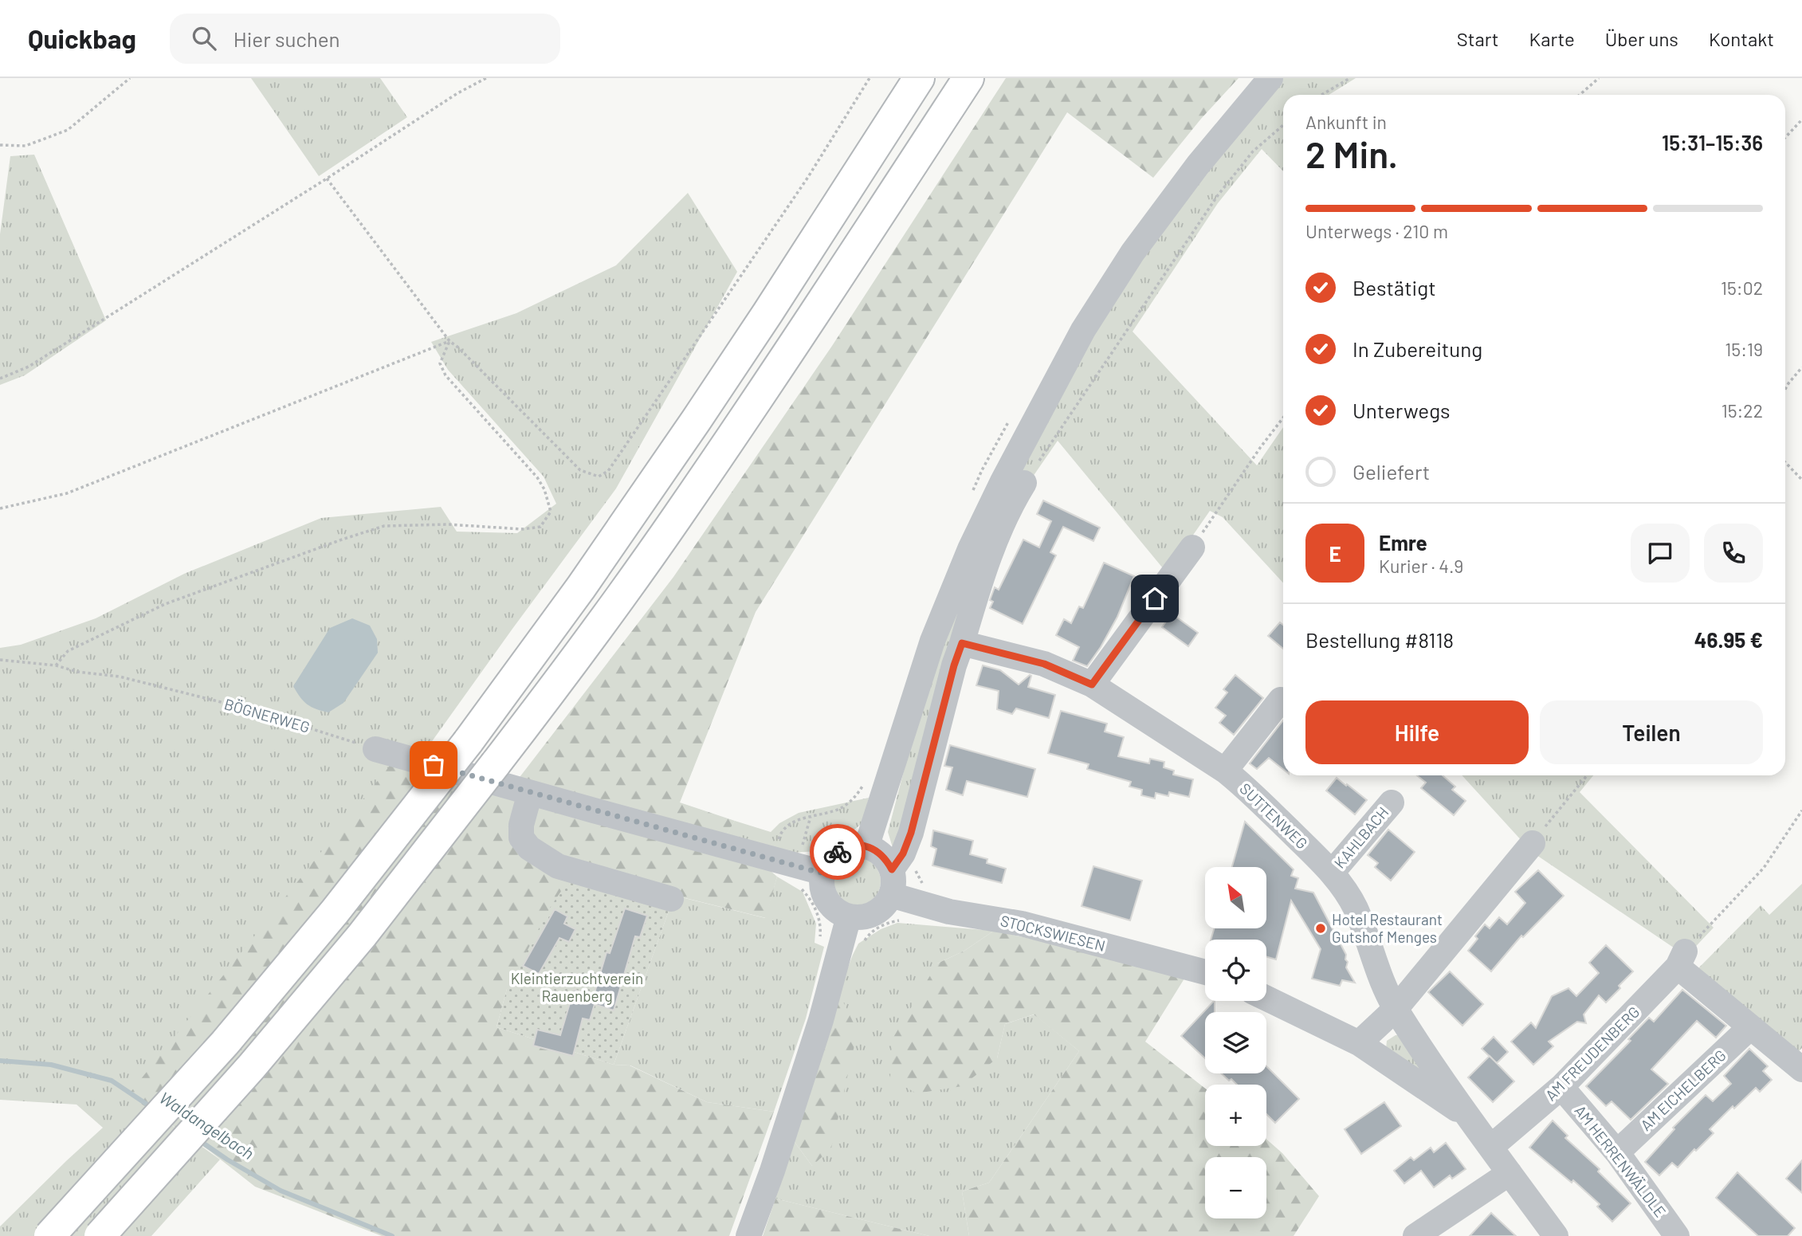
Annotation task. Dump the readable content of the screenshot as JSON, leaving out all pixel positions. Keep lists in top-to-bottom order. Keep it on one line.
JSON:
{"streets":{"street":["SUTTENWEG","KAHLBACH","STOCKSWIESEN","AM FREUDENBERG","AM EICHELBERG","AM HERRENWÄLDLE"],"path":["BÖGNERWEG"]},"crossings":[["SUTTENWEG","KAHLBACH"],["AM FREUDENBERG","AM HERRENWÄLDLE"],["AM EICHELBERG","AM HERRENWÄLDLE"]],"water":["Waldangelbach"],"parks":["Kleintierzuchtverein Rauenberg"],"places":["Hotel Restaurant Gutshof Menges"],"north":"top left","page":{"header":"Quickbag","search":"Hier suchen","nav":["Start","Karte","Über uns","Kontakt"],"heading":["2 Min.","Ankunft in","15:31–15:36"],"panel":["Emre","Kurier · 4.9","Bestellung #8118","46.95 €"],"bar":"Unterwegs · 210 m","list":[["Bestätigt","15:02"],["In Zubereitung","15:19"],["Unterwegs","15:22"],"Geliefert"],"round":"E","buttons":["Hilfe","Teilen"],"map_buttons":["+","−"]}}
